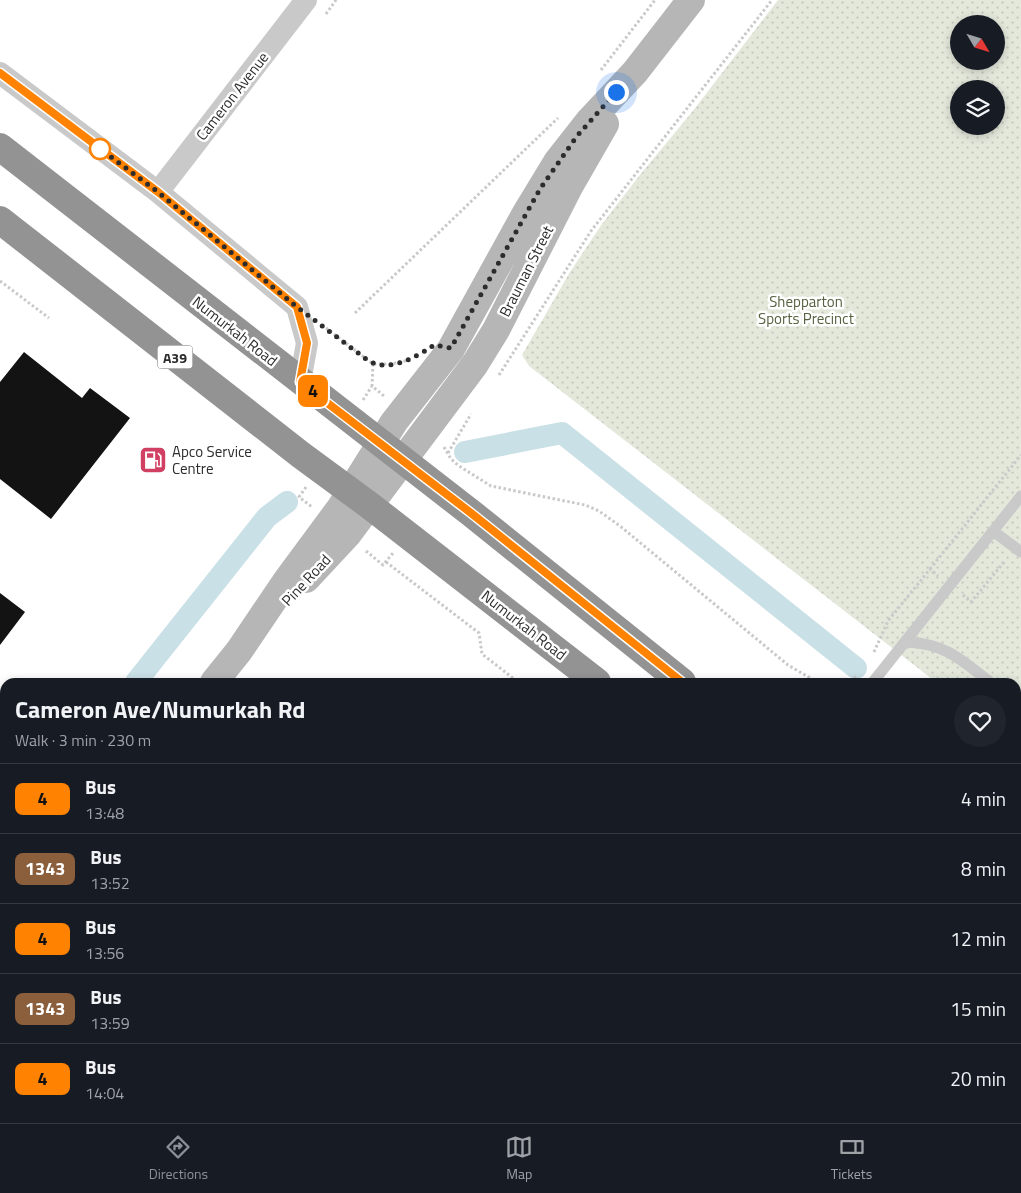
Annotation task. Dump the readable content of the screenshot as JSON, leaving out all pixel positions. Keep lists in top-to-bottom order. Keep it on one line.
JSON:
{"streets":{"highway":["Numurkah Road","A39"],"street":["Cameron Avenue","Brauman Street","Pine Road"]},"crossings":[["Brauman Street","Numurkah Road"],["Brauman Street","Pine Road"],["Numurkah Road","Pine Road"]],"parks":["Shepparton Sports Precinct"],"places":{"fuel station":["Apco Service Centre"]},"lines":["bus line 4"],"north":"bottom right","page":{"on_map":"4","heading":["Cameron Ave/Numurkah Rd","Walk · 3 min · 230 m"],"list":[{"mark":"4","name":"Bus","note":"13:48","value":"4 min"},{"mark":"1343","name":"Bus","note":"13:52","value":"8 min"},{"mark":"4","name":"Bus","note":"13:56","value":"12 min"},{"mark":"1343","name":"Bus","note":"13:59","value":"15 min"},{"mark":"4","name":"Bus","note":"14:04","value":"20 min"}],"tabs":["Directions","Map","Tickets"]}}
